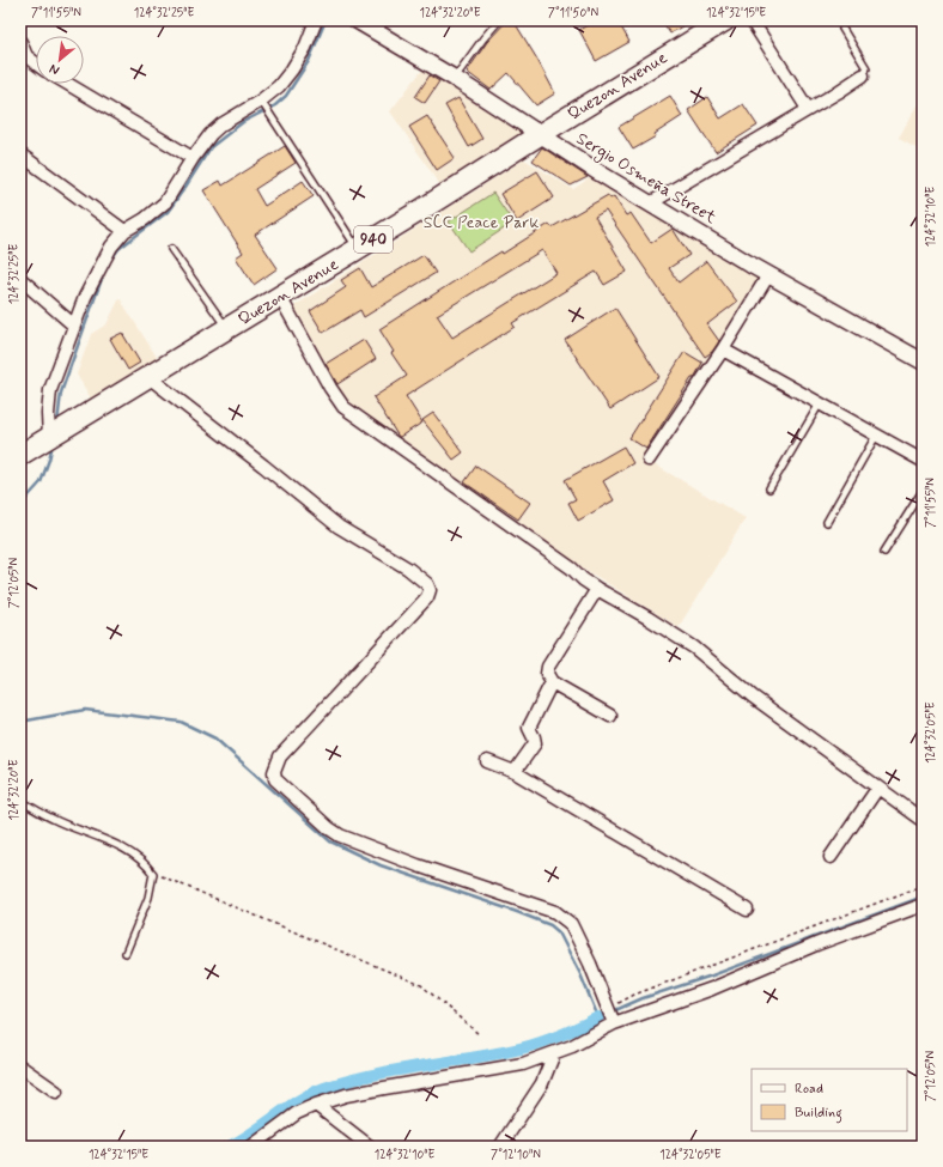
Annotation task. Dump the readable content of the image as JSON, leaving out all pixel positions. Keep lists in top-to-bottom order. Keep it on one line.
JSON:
{"streets":{"main road":["Quezon Avenue","940"],"street":["Sergio Osmeña Street"]},"crossings":[["Quezon Avenue","Sergio Osmeña Street"]],"parks":["SCC Peace Park"],"legend":["Road","Building"],"north":"bottom left","coordinates":["7°11'55\"N","124°32'25\"E","124°32'20\"E","7°11'50\"N","124°32'15\"E","124°32'10\"E","7°12'05\"N","124°32'05\"E","7°12'10\"N"]}
